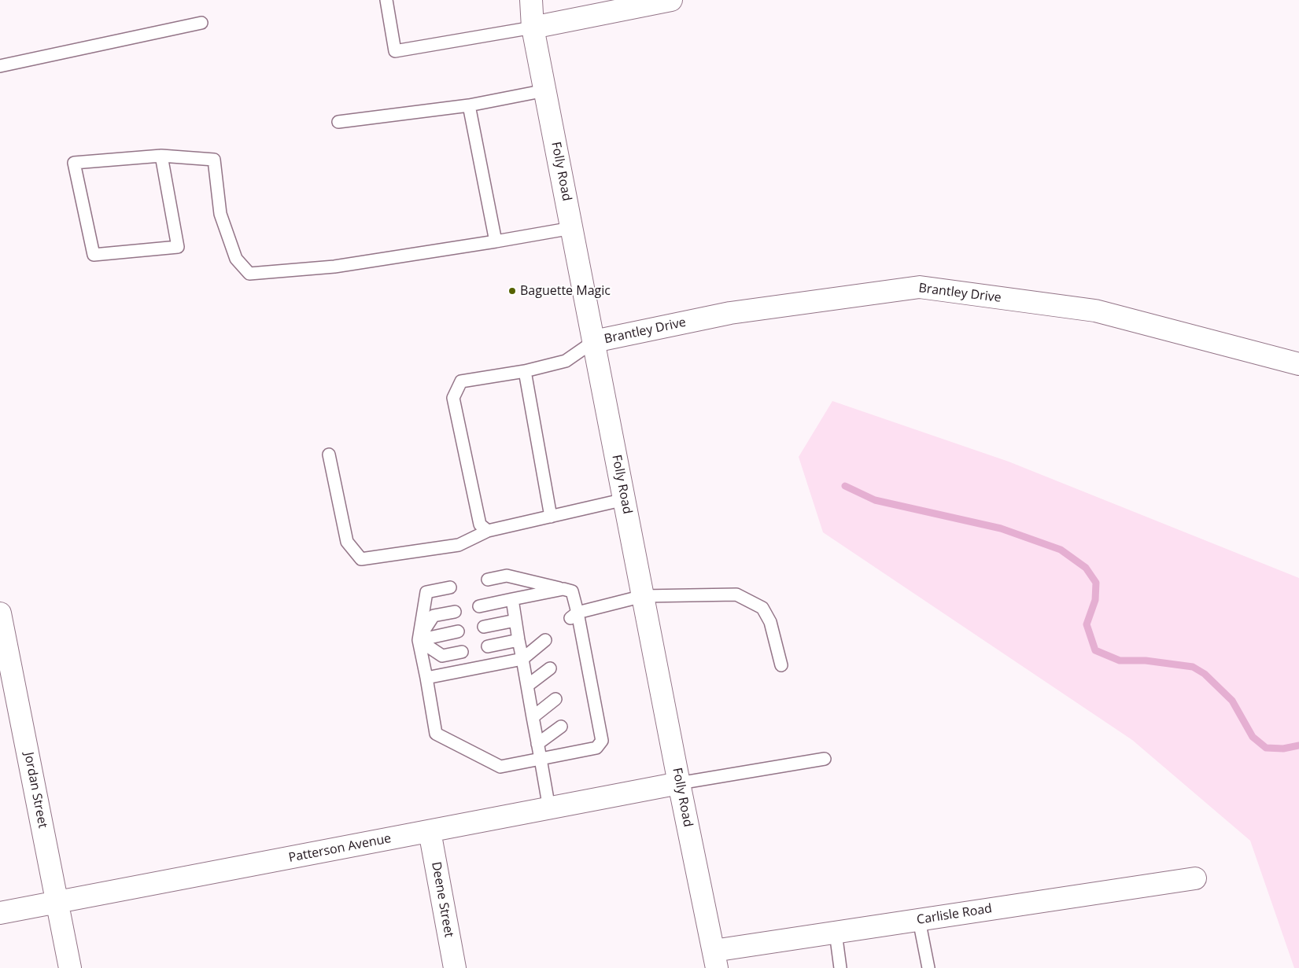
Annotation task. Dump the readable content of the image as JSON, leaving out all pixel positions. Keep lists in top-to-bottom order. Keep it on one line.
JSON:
{"streets":{"street":["Folly Road","Brantley Drive","Jordan Street","Patterson Avenue","Deene Street","Carlisle Road"]},"crossings":[["Folly Road","Brantley Drive"],["Folly Road","Patterson Avenue"],["Folly Road","Carlisle Road"],["Jordan Street","Patterson Avenue"],["Patterson Avenue","Deene Street"]],"places":["Baguette Magic"]}
